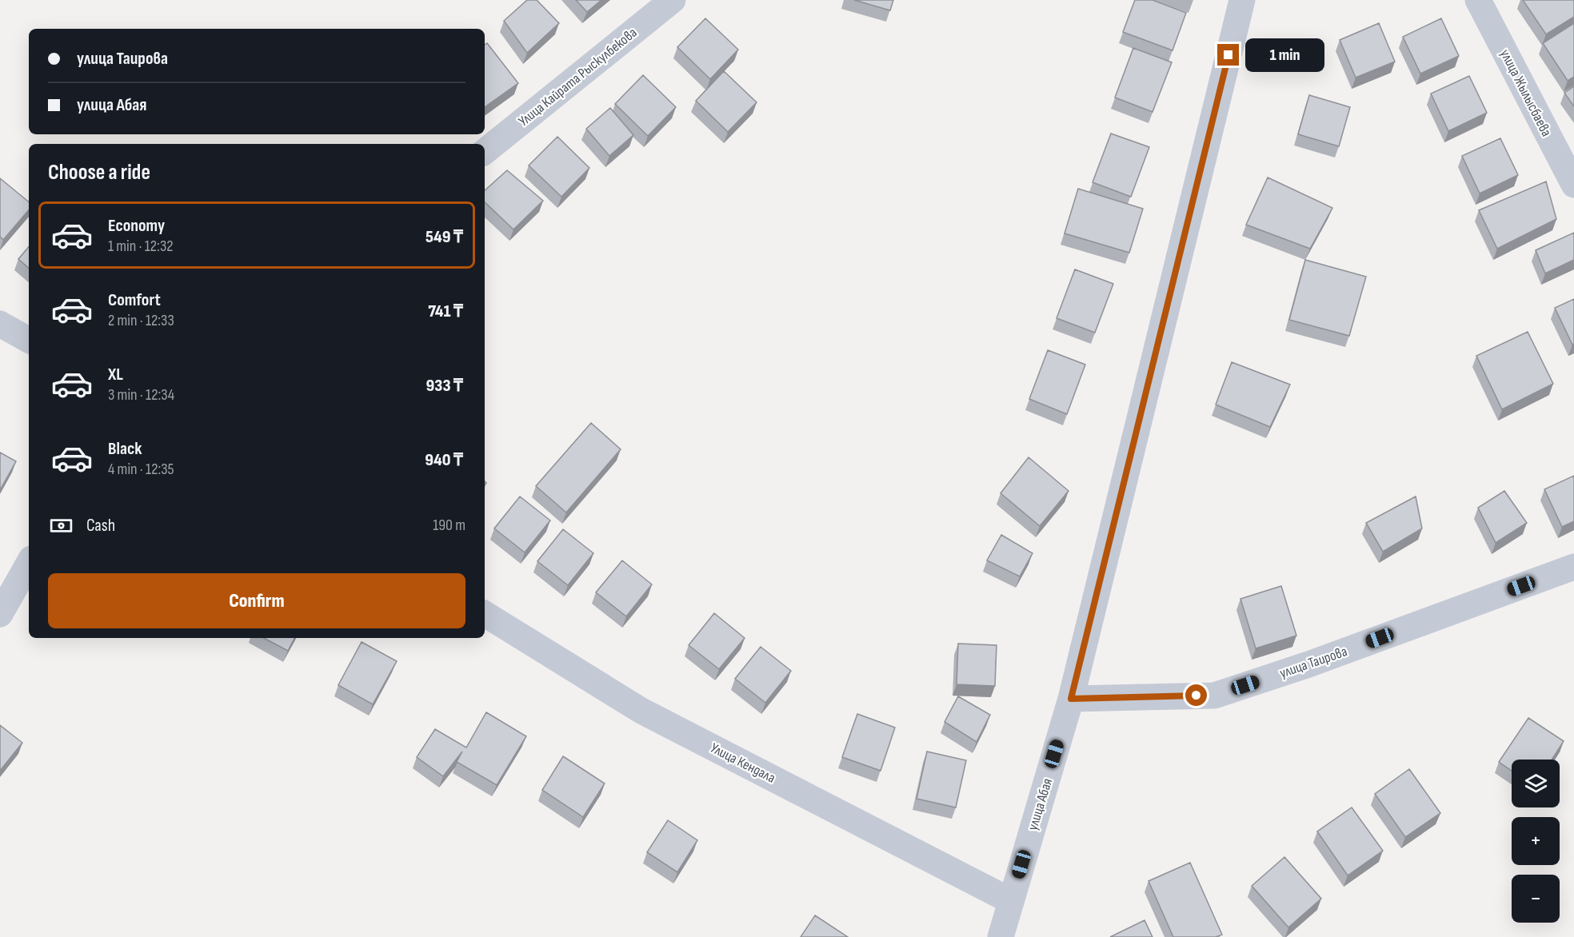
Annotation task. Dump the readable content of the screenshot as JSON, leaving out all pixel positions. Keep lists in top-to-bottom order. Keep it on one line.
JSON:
{"streets":{"street":["Улица Кайрата Рыскулбекова","улица Жылысбаева","улица Таирова","Улица Кендала","улица Абая"]},"crossings":[["улица Таирова","улица Абая"],["Улица Кендала","улица Абая"]],"page":{"banner":["улица Таирова","улица Абая"],"bubble":"1 min","heading":"Choose a ride","list":[{"name":"Economy","note":"1 min · 12:32","value":"549 ₸"},{"name":"Comfort","note":"2 min · 12:33","value":"741 ₸"},{"name":"XL","note":"3 min · 12:34","value":"933 ₸"},{"name":"Black","note":"4 min · 12:35","value":"940 ₸"}],"pay":["Cash","190 m"],"buttons":"Confirm","map_buttons":["+","−"]}}
